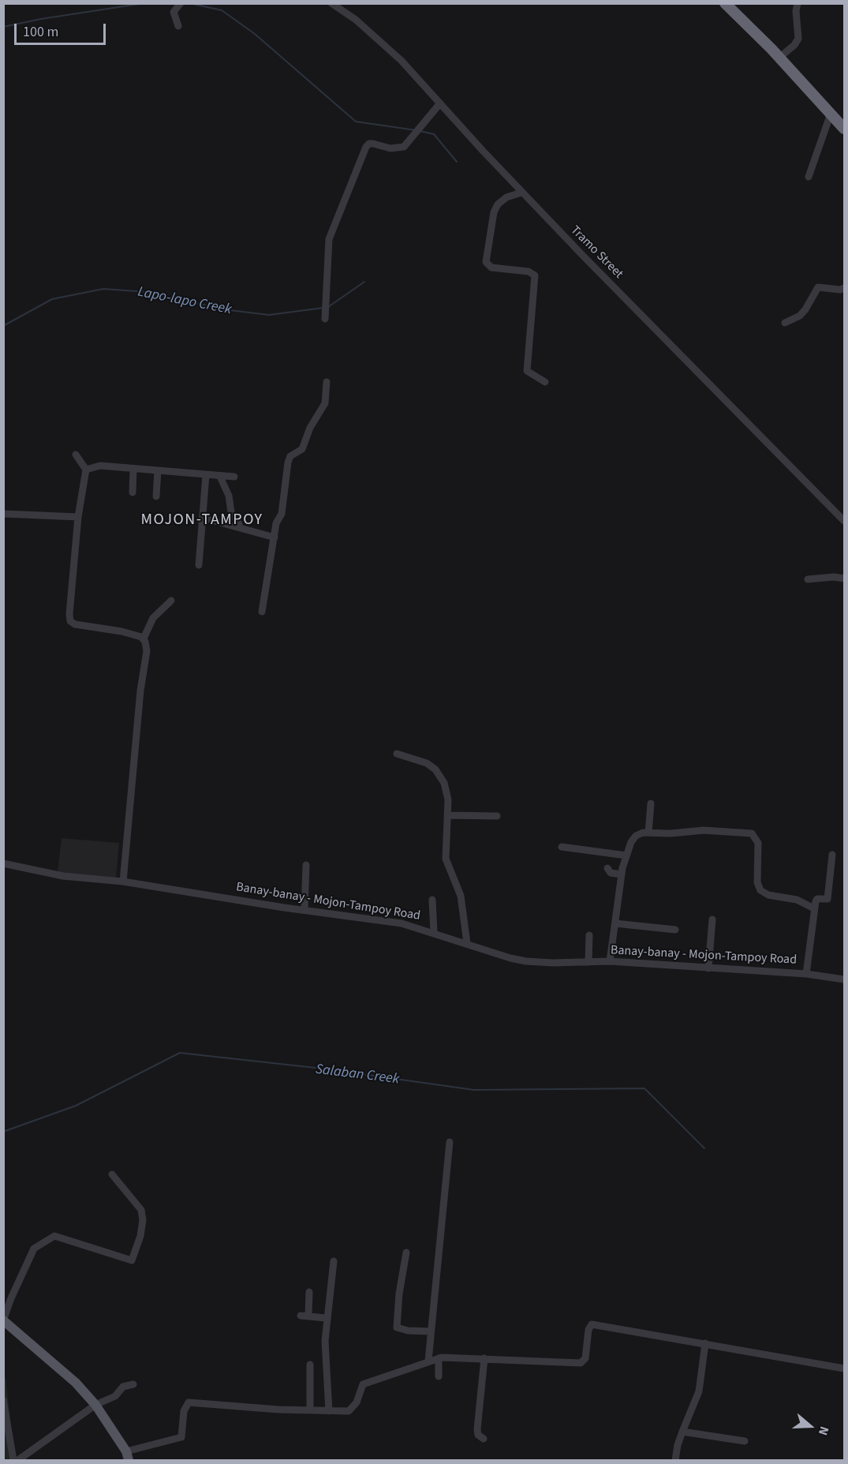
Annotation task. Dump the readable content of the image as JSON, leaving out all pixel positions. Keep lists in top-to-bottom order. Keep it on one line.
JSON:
{"streets":{"street":["Tramo Street","Banay-banay - Mojon-Tampoy Road"]},"districts":["MOJON-TAMPOY"],"water":["Lapo-lapo Creek","Salaban Creek"],"scale_bar":"100 m","north":"right"}
